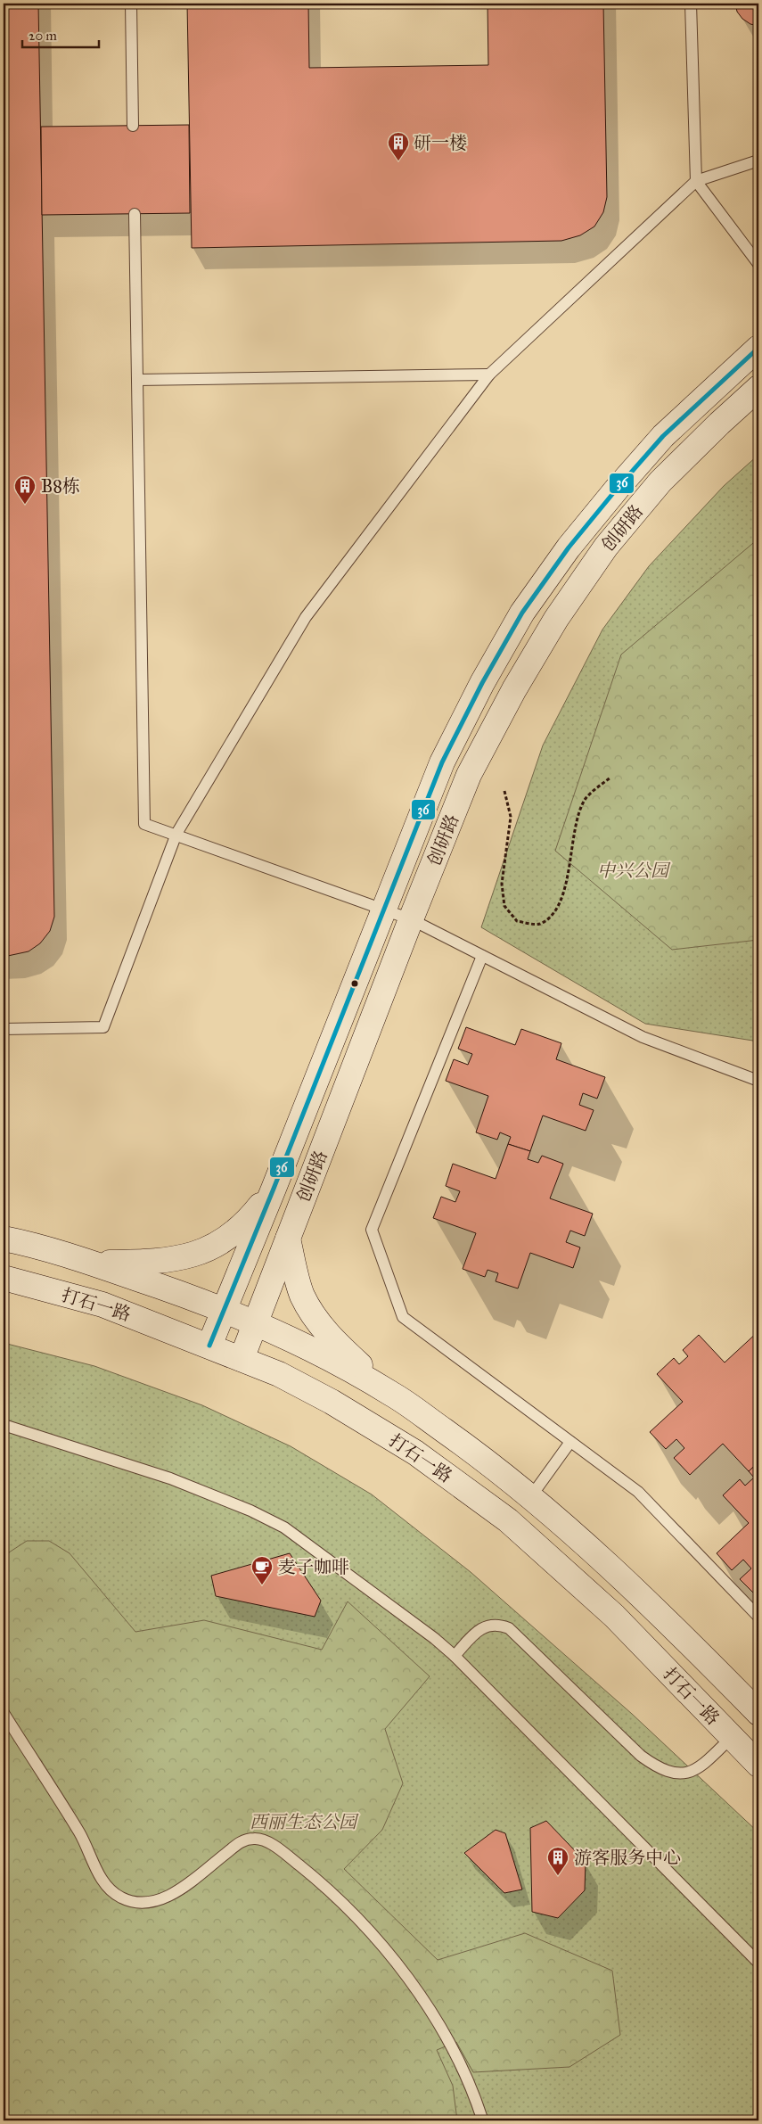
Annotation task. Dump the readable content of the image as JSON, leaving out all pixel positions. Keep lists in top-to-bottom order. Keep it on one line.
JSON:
{"streets":{"main road":["创研路","打石一路"]},"crossings":[["创研路","打石一路"]],"parks":["中兴公园","西丽生态公园"],"places":{"building":["研一楼","B8栋","游客服务中心"],"cafe":["麦子咖啡"]},"lines":["transit line 36"],"scale_bar":"20 m"}
